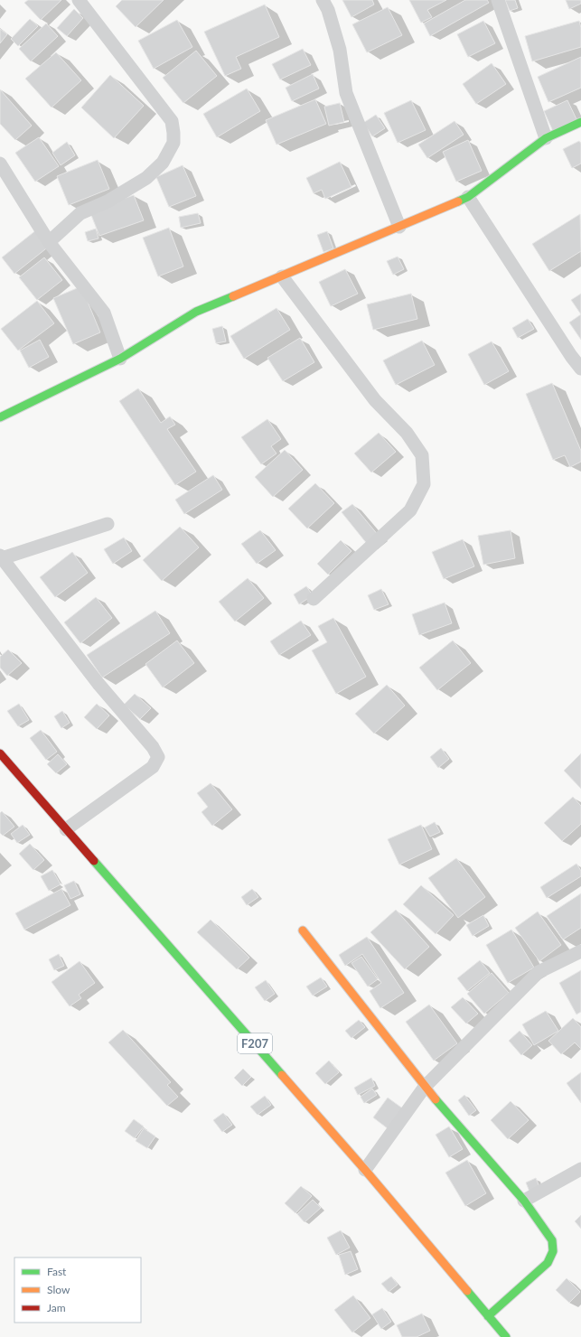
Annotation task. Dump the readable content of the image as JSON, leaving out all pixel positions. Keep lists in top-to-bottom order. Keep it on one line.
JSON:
{"streets":{"street":["F207"]},"legend":["Fast","Slow","Jam"]}
